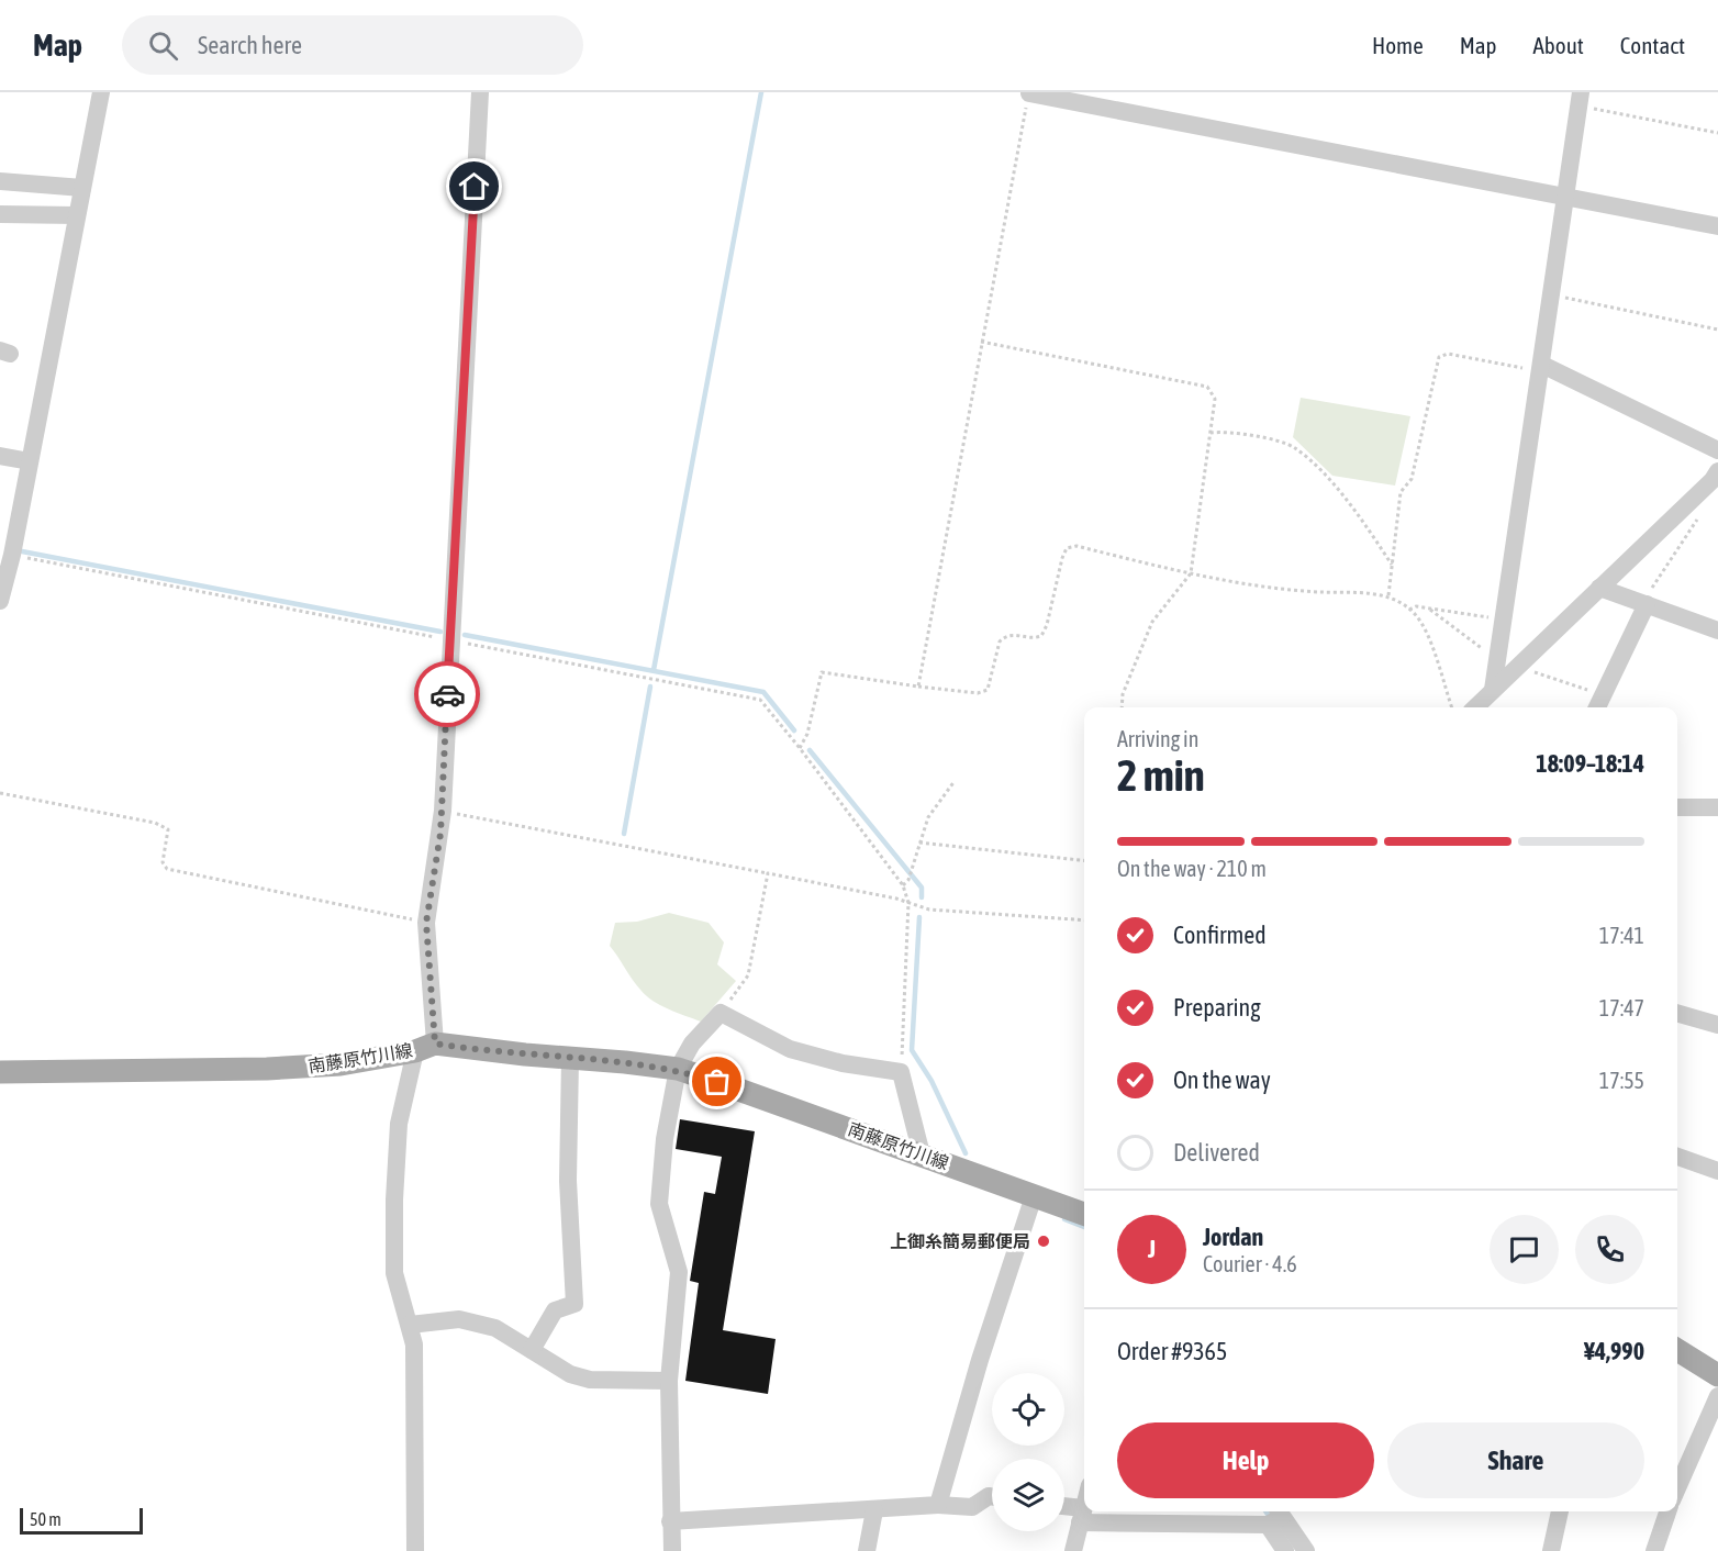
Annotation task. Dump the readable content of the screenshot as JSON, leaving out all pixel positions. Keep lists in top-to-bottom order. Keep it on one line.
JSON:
{"streets":{"main road":["南藤原竹川線"]},"places":["上御糸簡易郵便局"],"scale_bar":"50 m","page":{"header":"Map","search":"Search here","nav":["Home","Map","About","Contact"],"heading":["2 min","Arriving in","18:09–18:14"],"panel":["Jordan","Courier · 4.6","Order #9365","¥4,990"],"bar":"On the way · 210 m","list":[["Confirmed","17:41"],["Preparing","17:47"],["On the way","17:55"],"Delivered"],"round":"J","buttons":["Help","Share"],"scale":"50 m"}}
